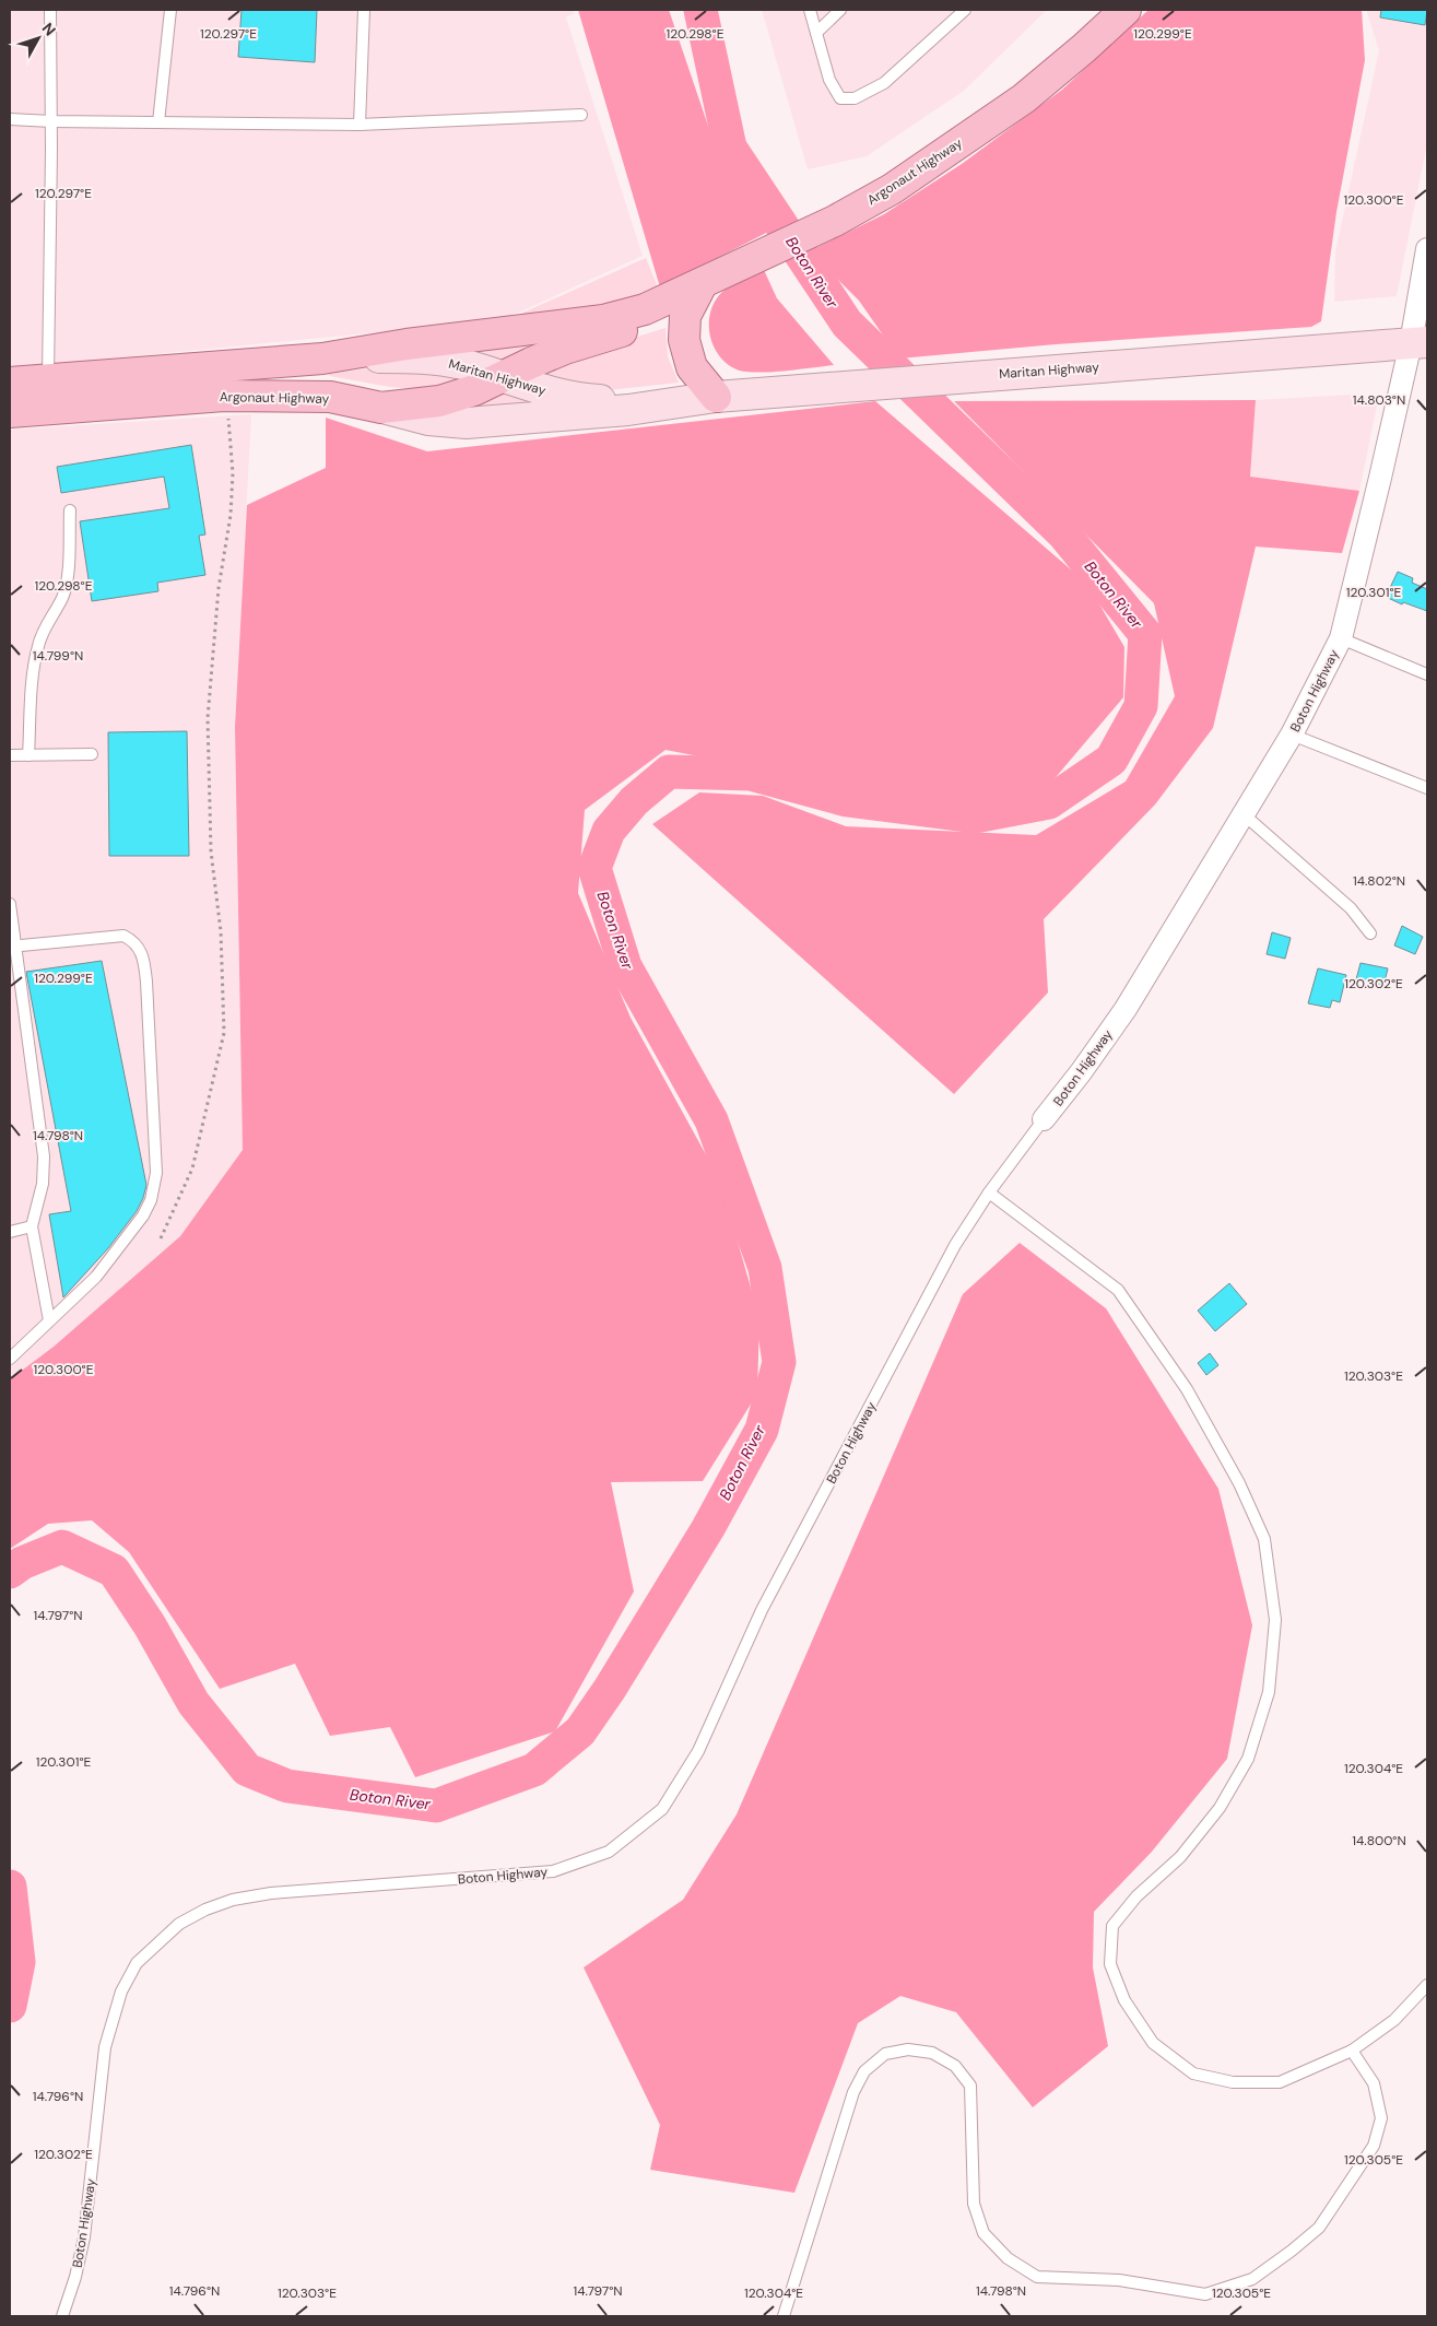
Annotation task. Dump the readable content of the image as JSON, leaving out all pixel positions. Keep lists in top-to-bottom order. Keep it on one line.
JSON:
{"streets":{"main road":["Argonaut Highway","Maritan Highway"],"street":["Boton Highway"]},"crossings":[["Argonaut Highway","Maritan Highway"],["Maritan Highway","Boton Highway"]],"water":["Boton River"],"north":"top right","coordinates":["120.297°E","120.298°E","120.299°E","120.300°E","14.803°N","120.301°E","14.799°N","14.802°N","120.302°E","14.798°N","120.303°E","14.797°N","120.304°E","14.800°N","14.796°N","120.305°E"]}
